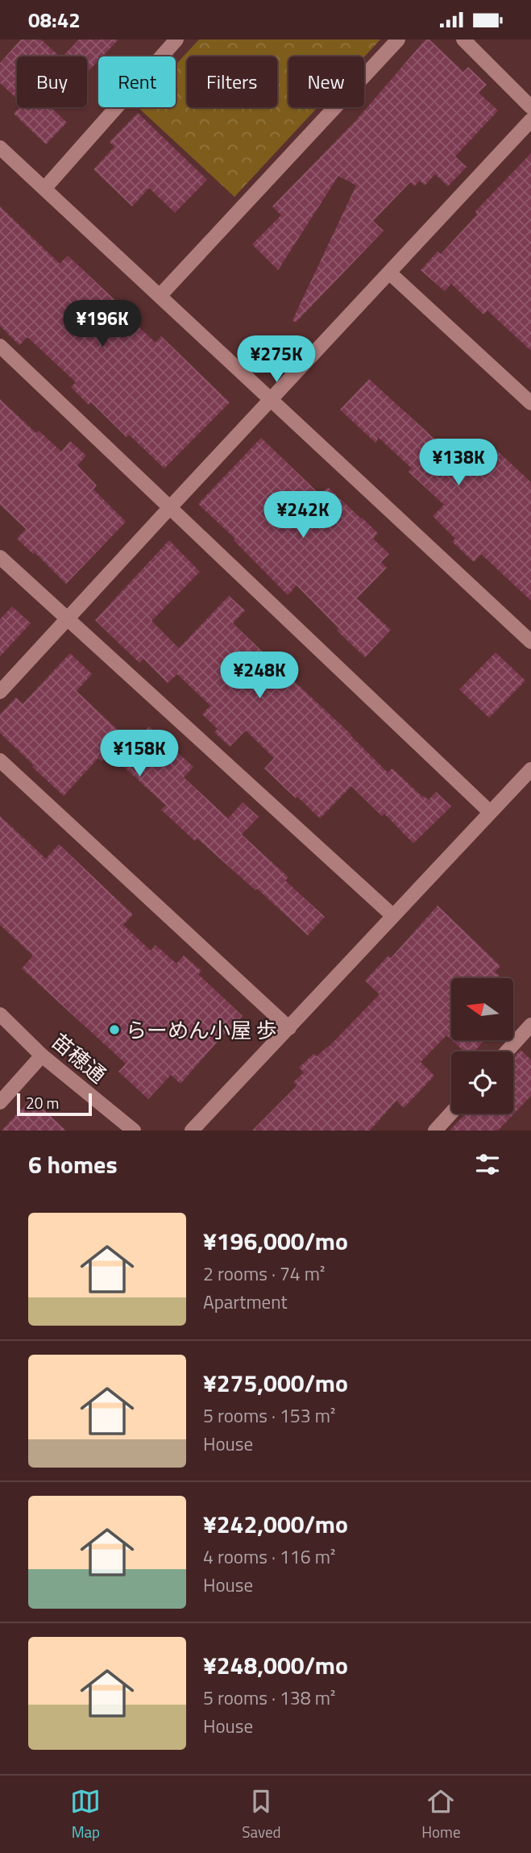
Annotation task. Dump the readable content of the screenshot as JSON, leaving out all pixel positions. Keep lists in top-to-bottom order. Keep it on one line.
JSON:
{"streets":{"street":["苗穂通"]},"places":["らーめん小屋 歩"],"scale_bar":"20 m","north":"left","page":{"status":"08:42","chip":["Buy","Rent","Filters","New"],"price":["¥196K","¥275K","¥138K","¥242K","¥248K","¥158K"],"scale":"20 m","heading":"6 homes","list":[{"name":"¥196,000/mo","note":"2 rooms · 74 m² · Apartment"},{"name":"¥275,000/mo","note":"5 rooms · 153 m² · House"},{"name":"¥242,000/mo","note":"4 rooms · 116 m² · House"},{"name":"¥248,000/mo","note":"5 rooms · 138 m² · House"}],"tabs":["Map","Saved","Home"]}}
